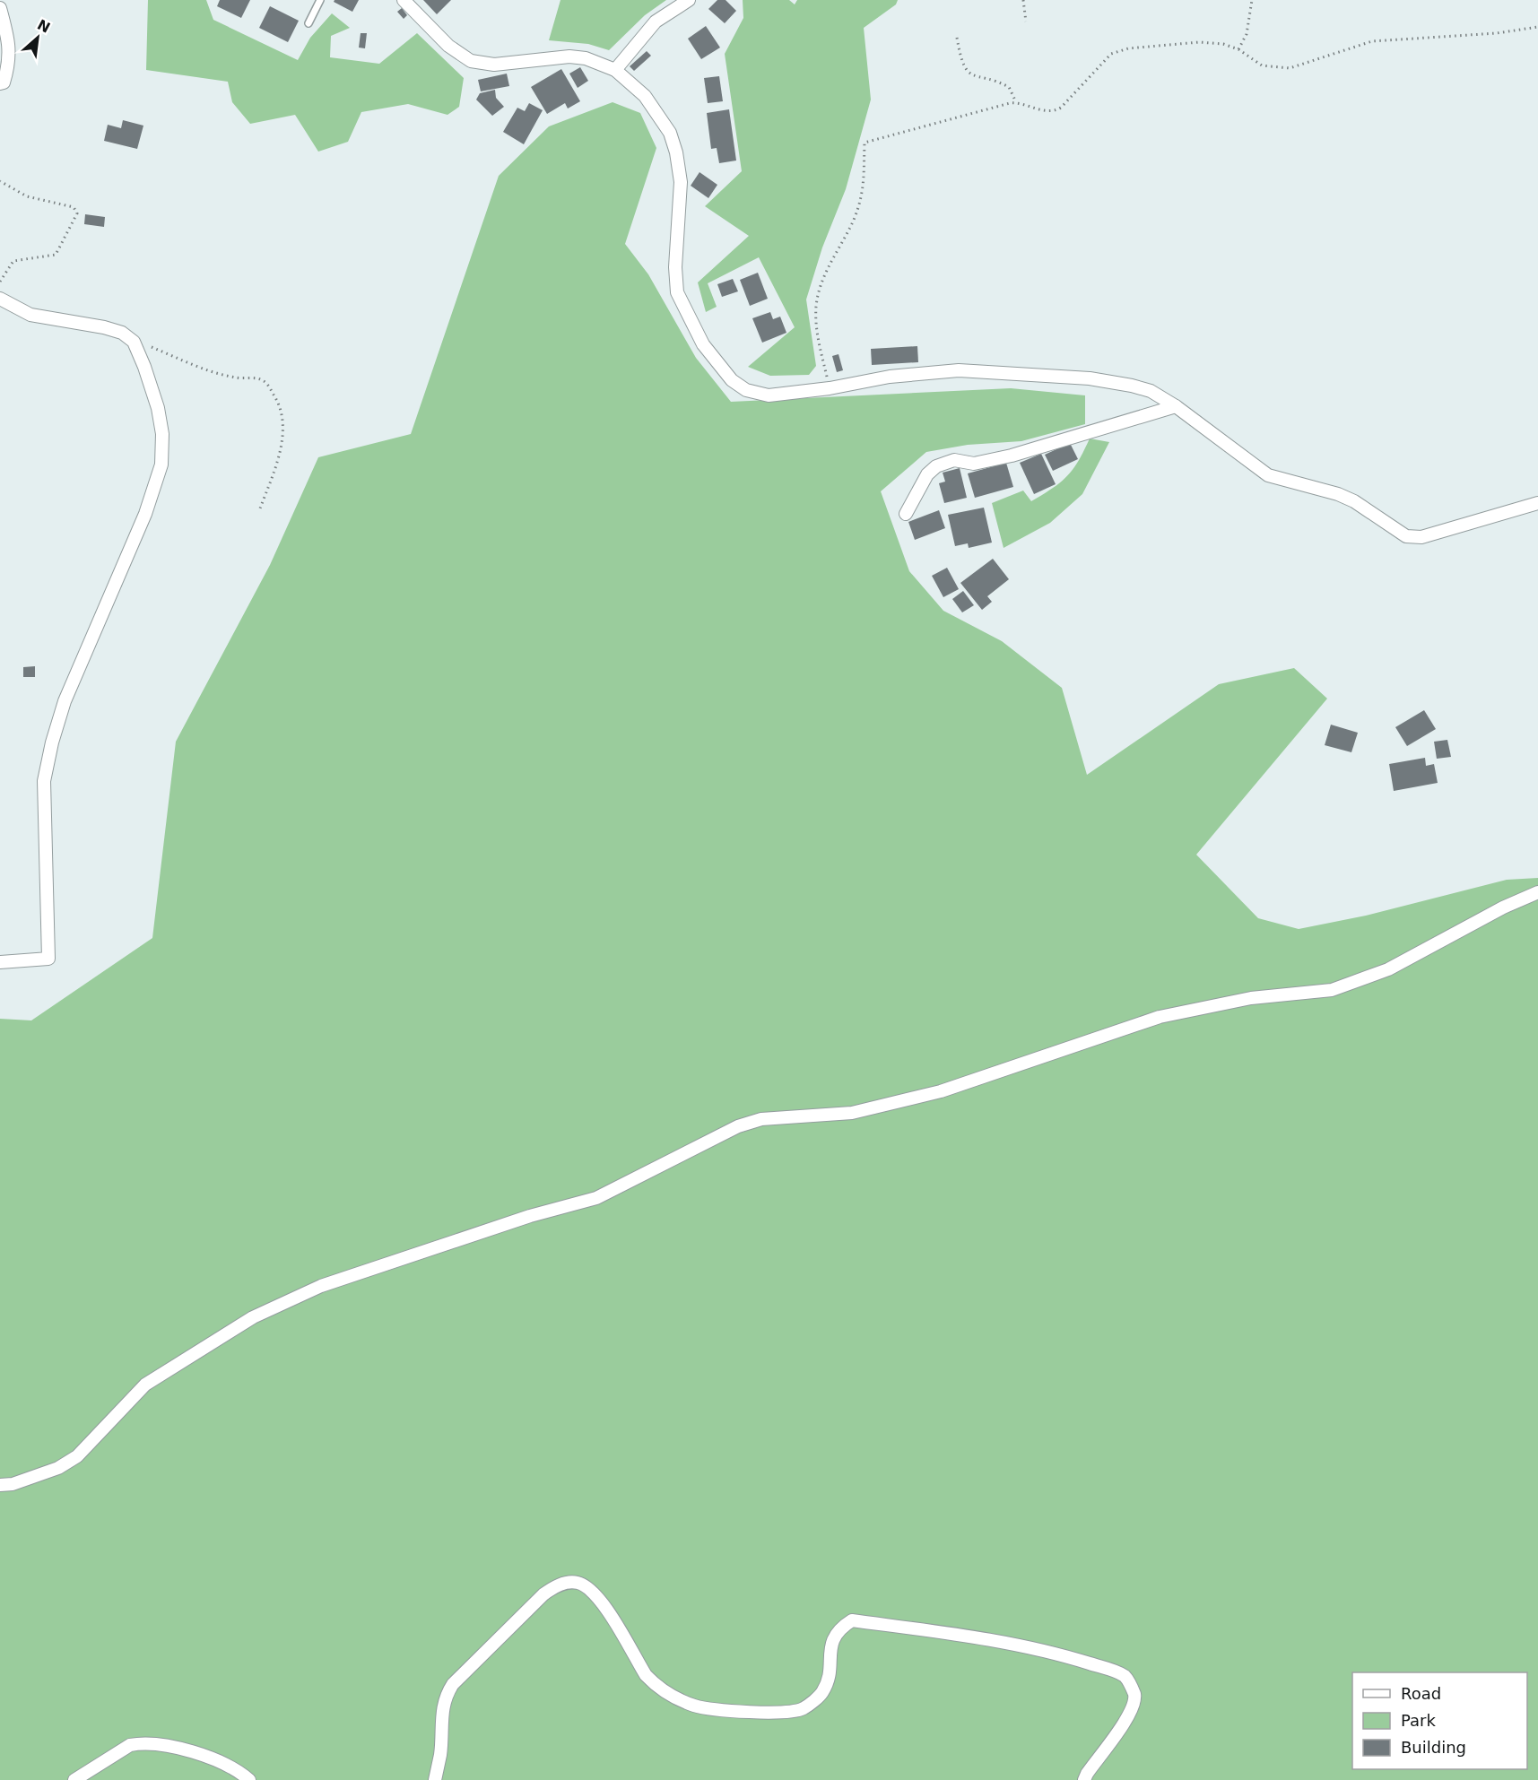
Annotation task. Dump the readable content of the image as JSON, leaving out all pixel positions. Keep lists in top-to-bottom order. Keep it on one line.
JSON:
{"legend":["Road","Park","Building"],"north":"top right"}
